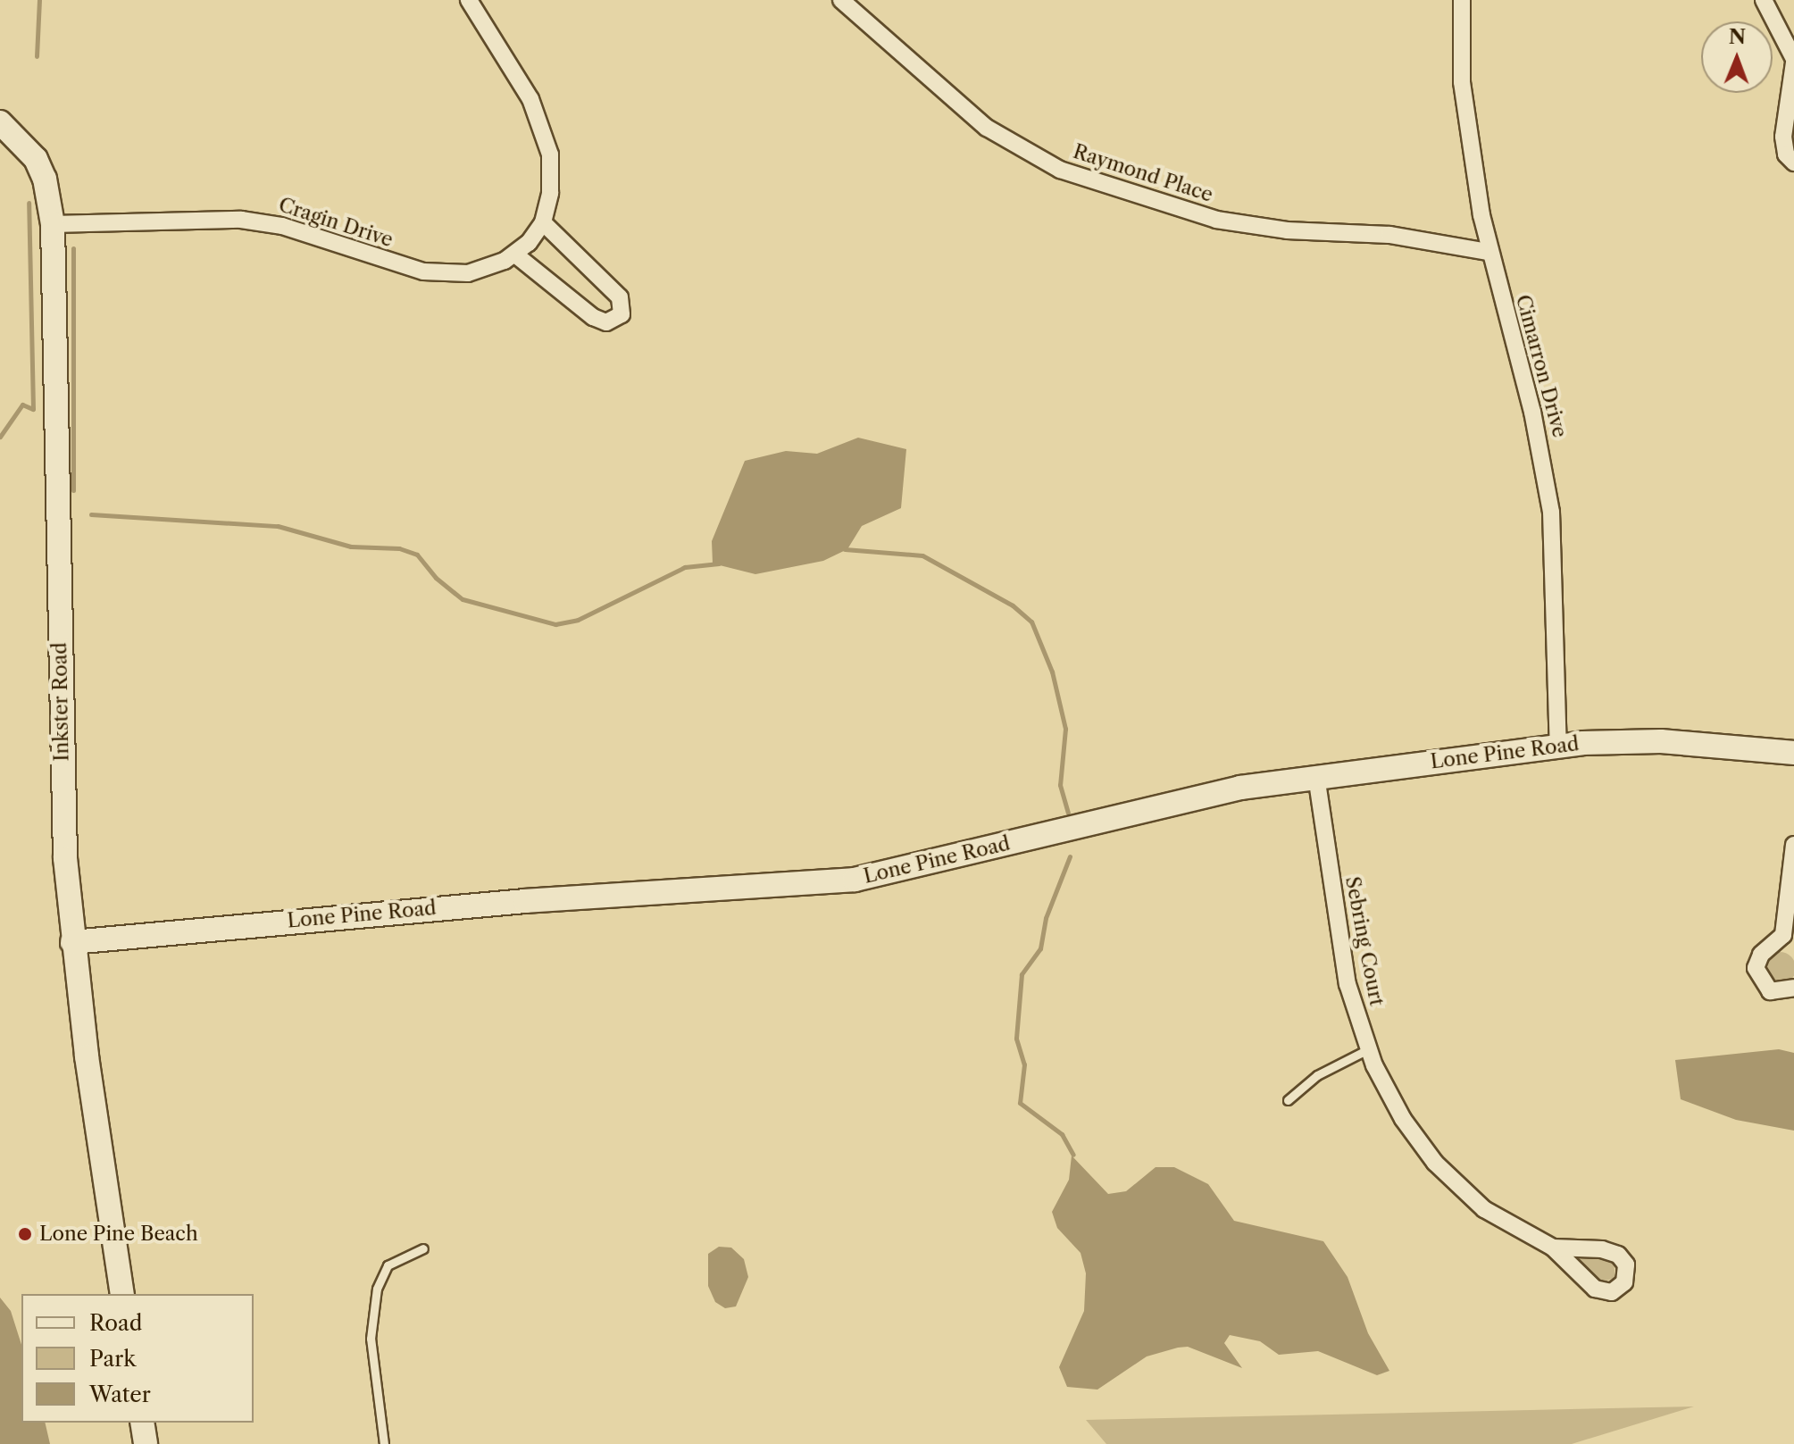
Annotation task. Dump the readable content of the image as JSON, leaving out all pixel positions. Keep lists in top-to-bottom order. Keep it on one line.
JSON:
{"streets":{"street":["Raymond Place","Cragin Drive","Cimarron Drive","Inkster Road","Lone Pine Road","Sebring Court"]},"crossings":[["Raymond Place","Cimarron Drive"],["Cragin Drive","Inkster Road"],["Cimarron Drive","Lone Pine Road"],["Inkster Road","Lone Pine Road"],["Lone Pine Road","Sebring Court"]],"places":["Lone Pine Beach"],"legend":["Road","Park","Water"],"north":"top"}
